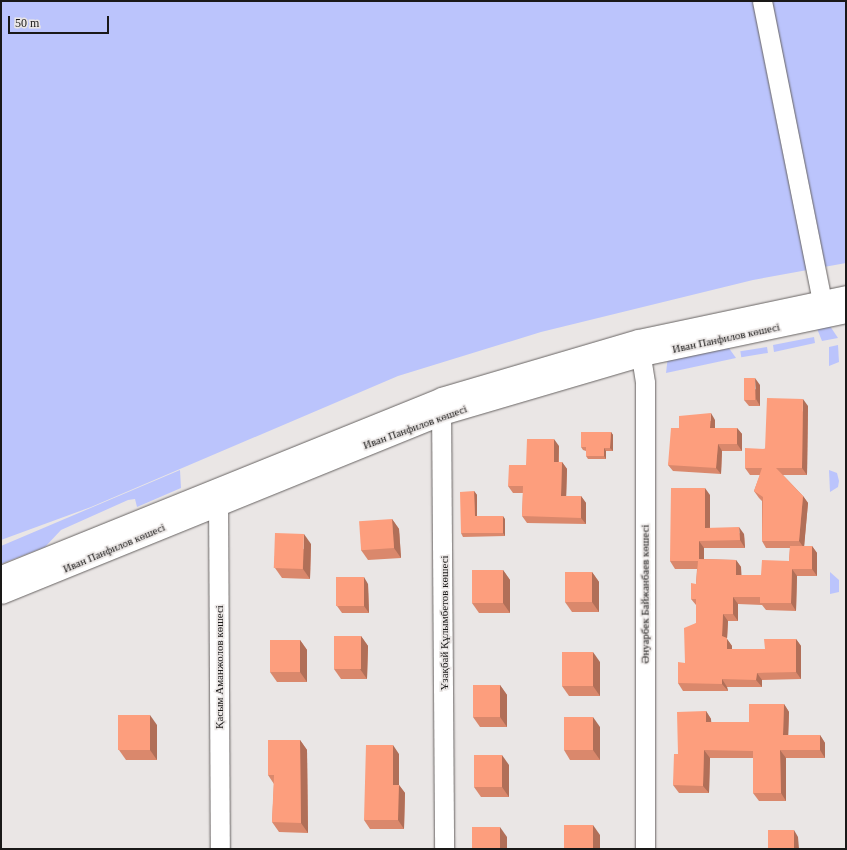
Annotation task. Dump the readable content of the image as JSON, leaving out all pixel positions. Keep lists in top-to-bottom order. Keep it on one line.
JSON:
{"streets":{"street":["Иван Панфилов көшесі","Әнуарбек Байжанбаев көшесі","Ұзақбай Құлымбетов көшесі","Қасым Аманжолов көшесі"]},"crossings":[["Иван Панфилов көшесі","Әнуарбек Байжанбаев көшесі"],["Иван Панфилов көшесі","Ұзақбай Құлымбетов көшесі"],["Иван Панфилов көшесі","Қасым Аманжолов көшесі"]],"scale_bar":"50 m"}
